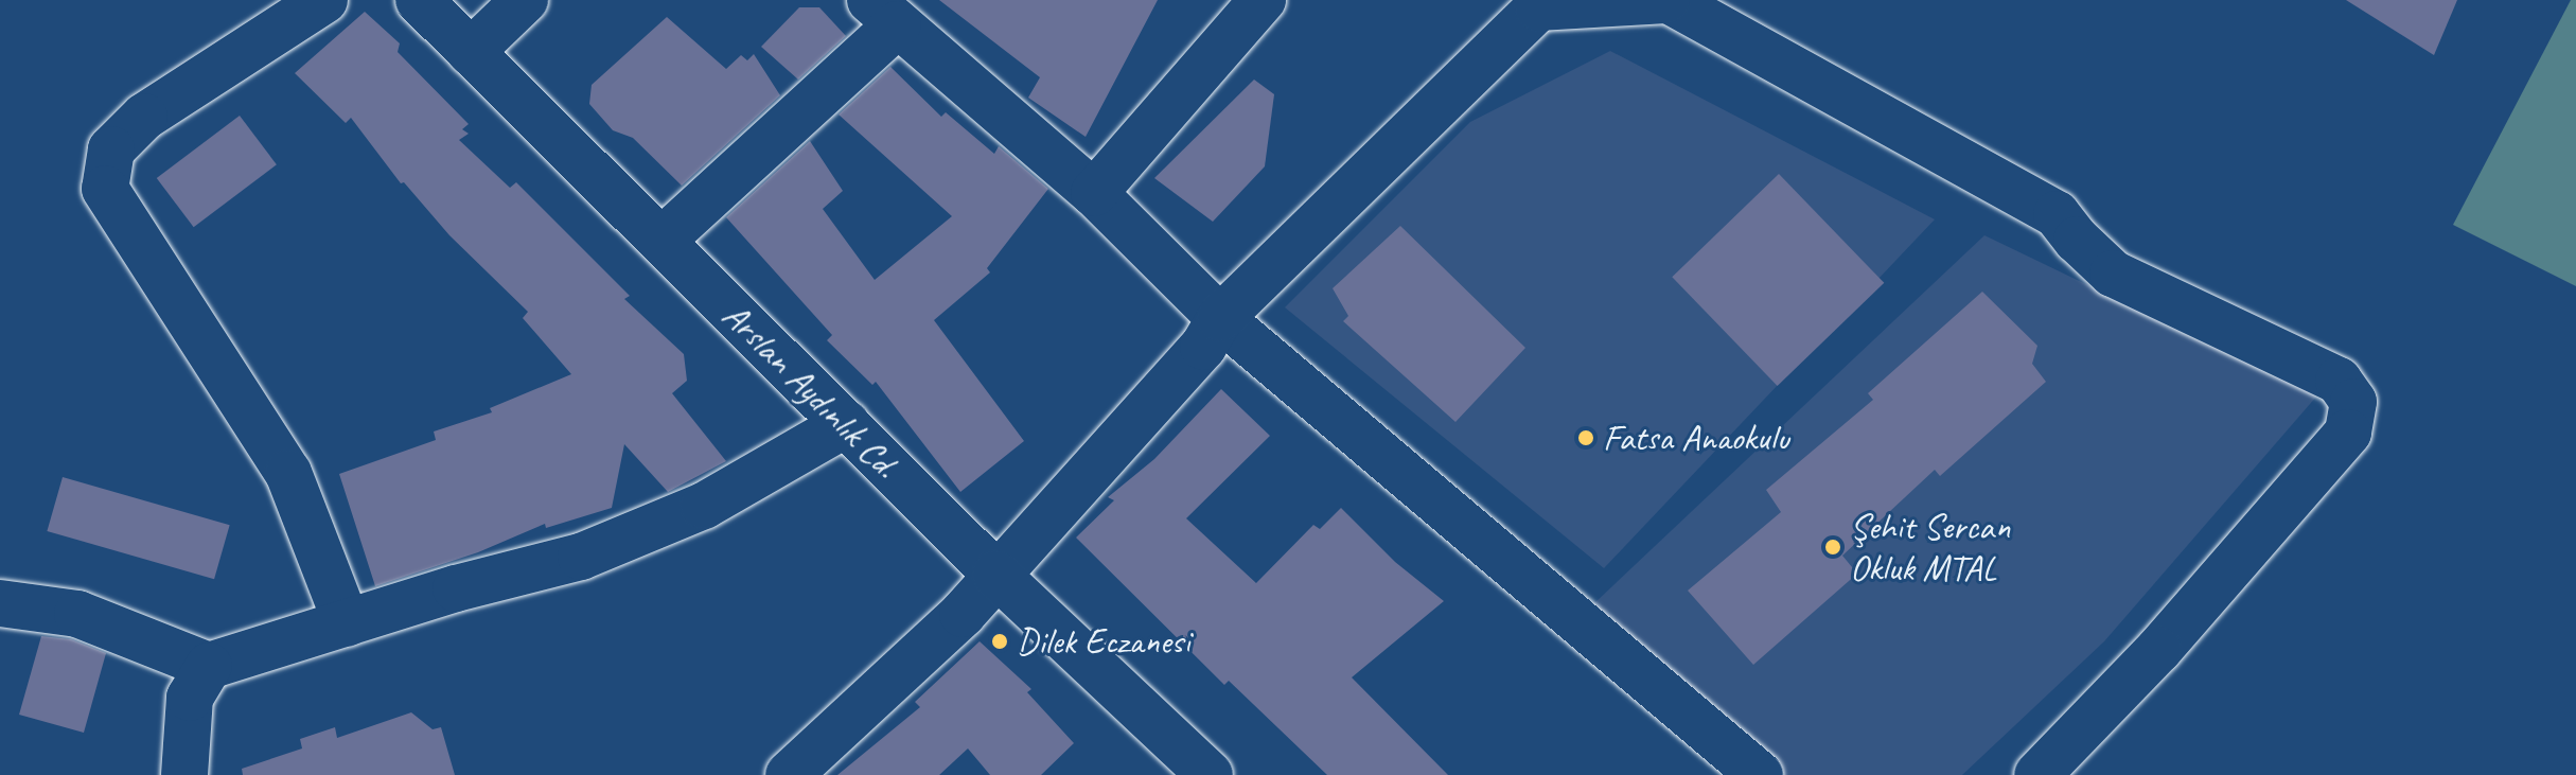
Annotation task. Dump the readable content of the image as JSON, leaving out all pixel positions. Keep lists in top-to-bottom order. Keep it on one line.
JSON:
{"streets":{"street":["Arslan Aydınlık Cd."]},"places":["Fatsa Anaokulu","Şehit Sercan Okluk MTAL","Dilek Eczanesi"]}
